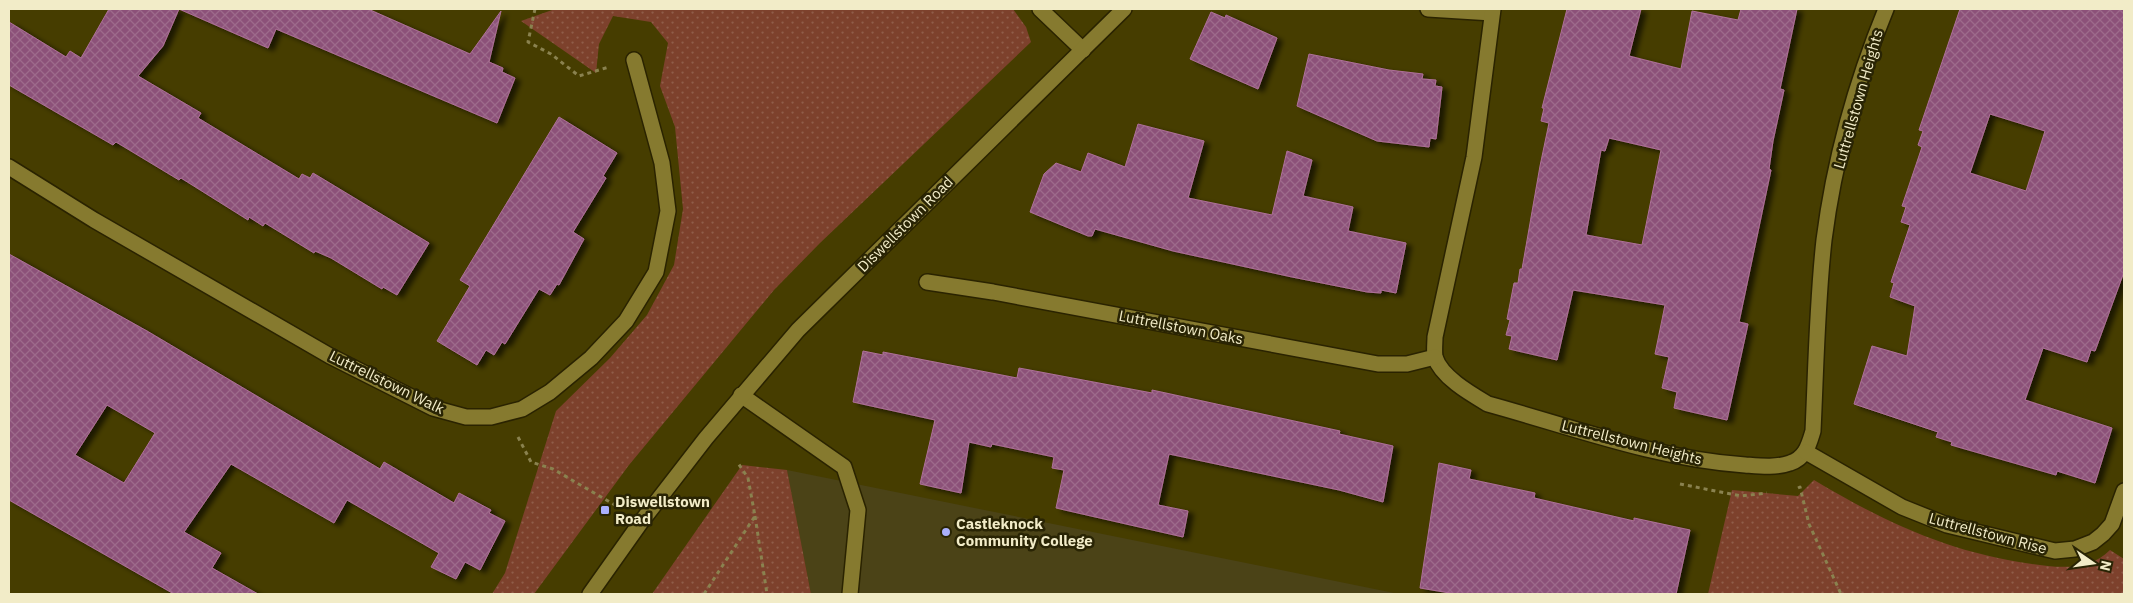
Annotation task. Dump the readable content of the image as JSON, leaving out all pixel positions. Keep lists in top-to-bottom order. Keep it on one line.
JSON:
{"streets":{"street":["Luttrellstown Heights","Diswellstown Road","Luttrellstown Oaks","Luttrellstown Walk","Luttrellstown Rise"]},"crossings":[["Luttrellstown Heights","Luttrellstown Oaks"],["Luttrellstown Heights","Luttrellstown Rise"]],"places":{"transit":["Diswellstown Road"],"other":["Castleknock Community College"]},"north":"right"}
